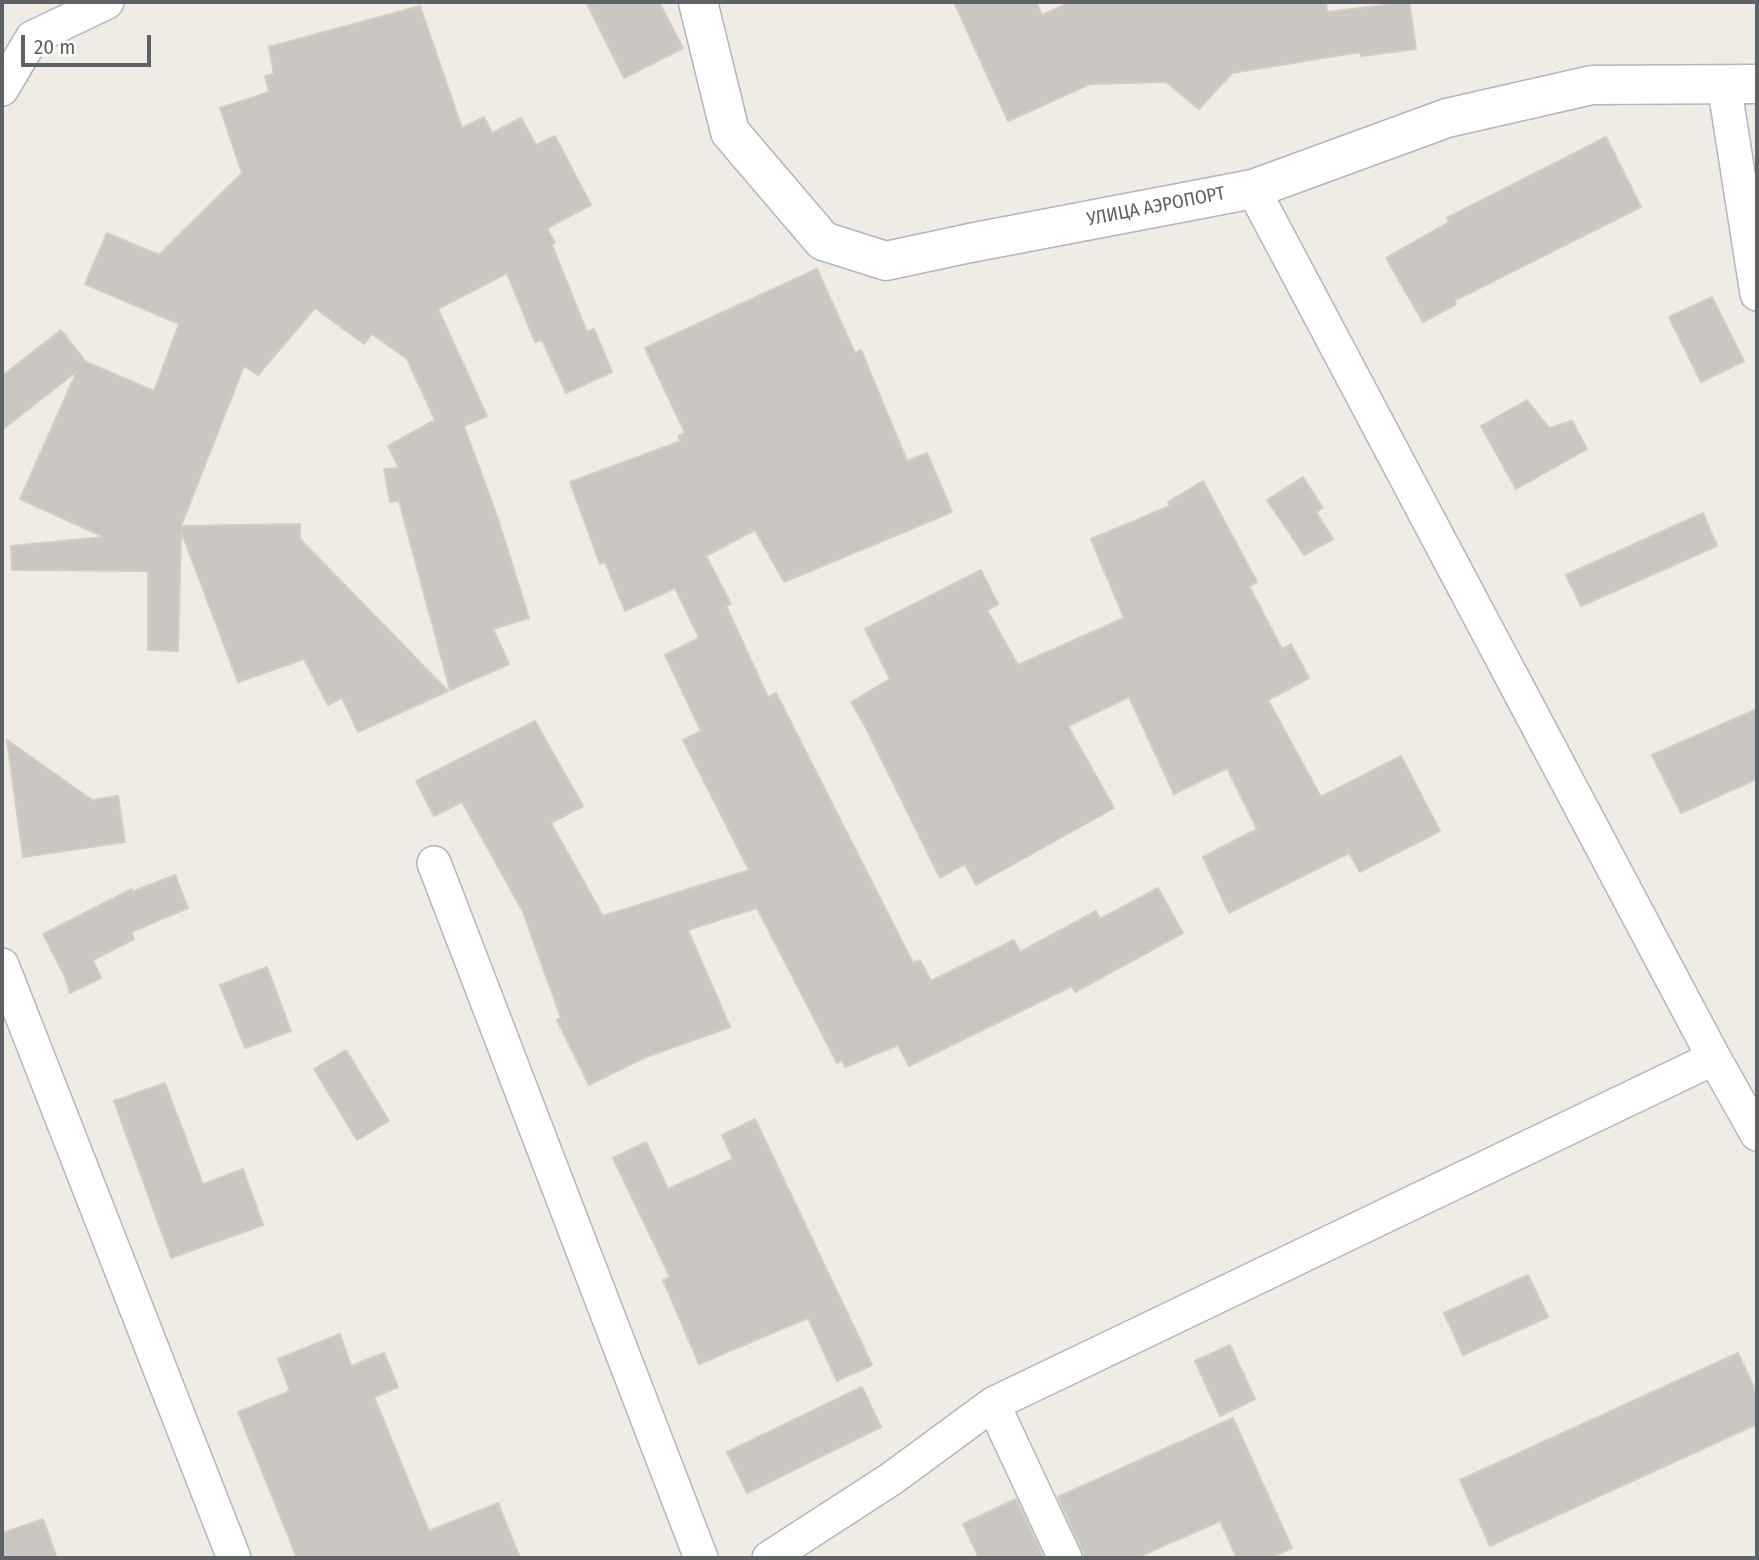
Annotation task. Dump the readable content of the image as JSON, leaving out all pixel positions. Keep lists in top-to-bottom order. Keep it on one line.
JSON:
{"streets":{"main road":["УЛИЦА АЭРОПОРТ"]},"scale_bar":"20 m"}
